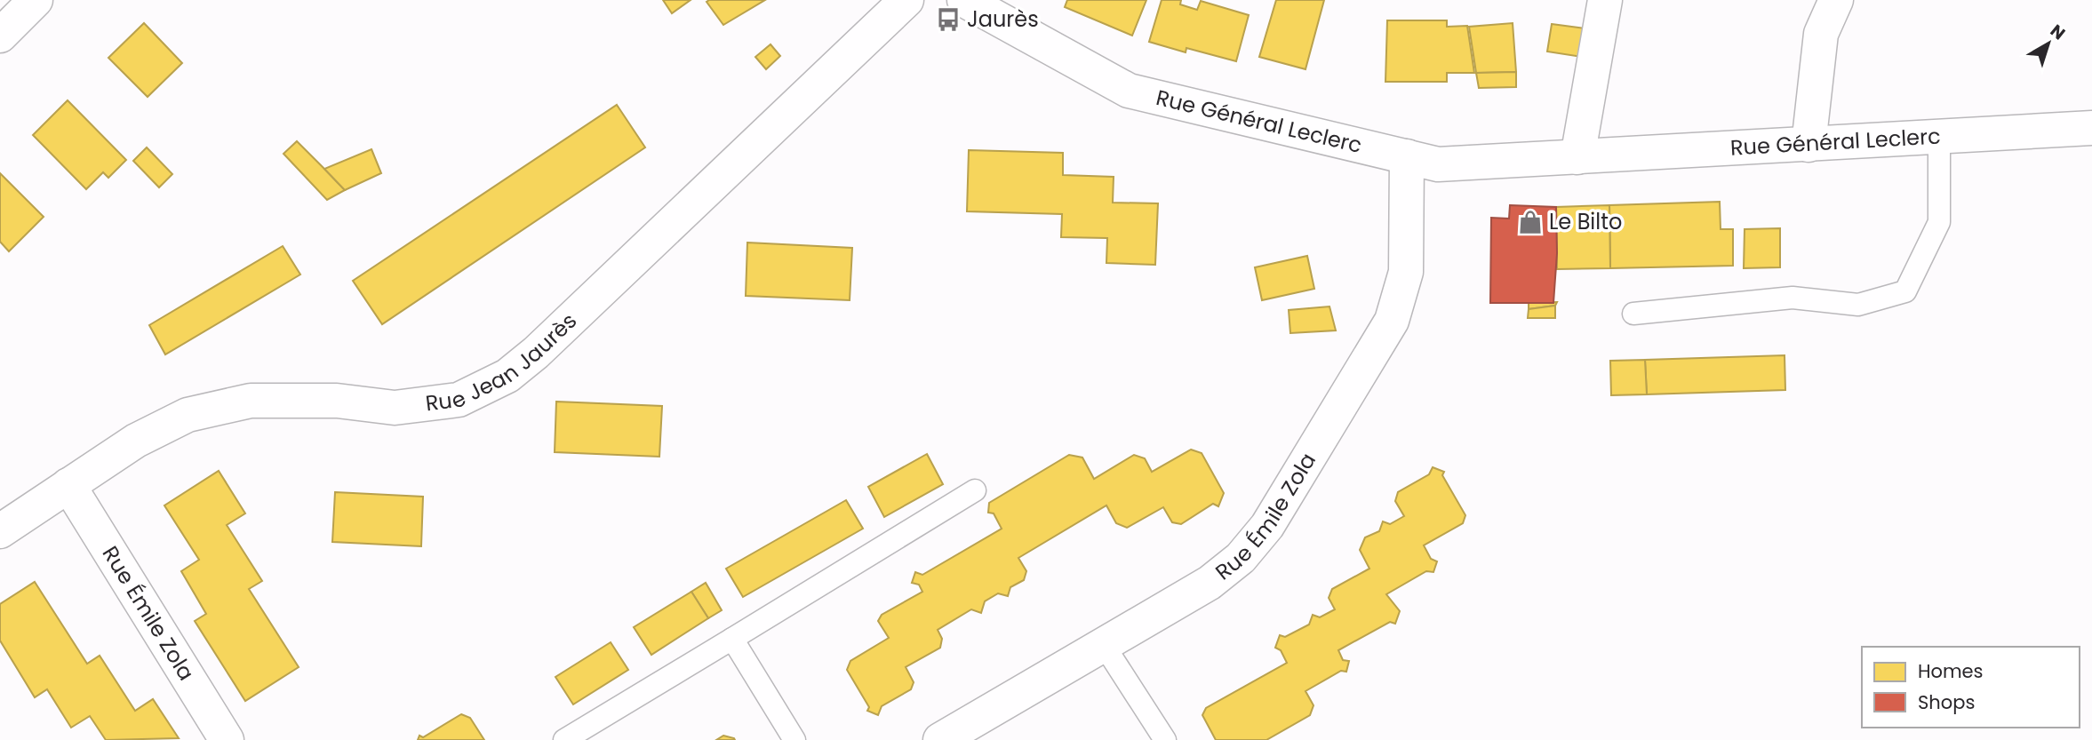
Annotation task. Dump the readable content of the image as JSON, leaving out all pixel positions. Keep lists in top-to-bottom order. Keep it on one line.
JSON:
{"streets":{"street":["Rue Général Leclerc","Rue Jean Jaurès","Rue Émile Zola"]},"crossings":[["Rue Général Leclerc","Rue Émile Zola"],["Rue Jean Jaurès","Rue Émile Zola"]],"places":{"bus stop":["Jaurès"],"shop":["Le Bilto"]},"legend":["Homes","Shops"],"north":"top right"}
